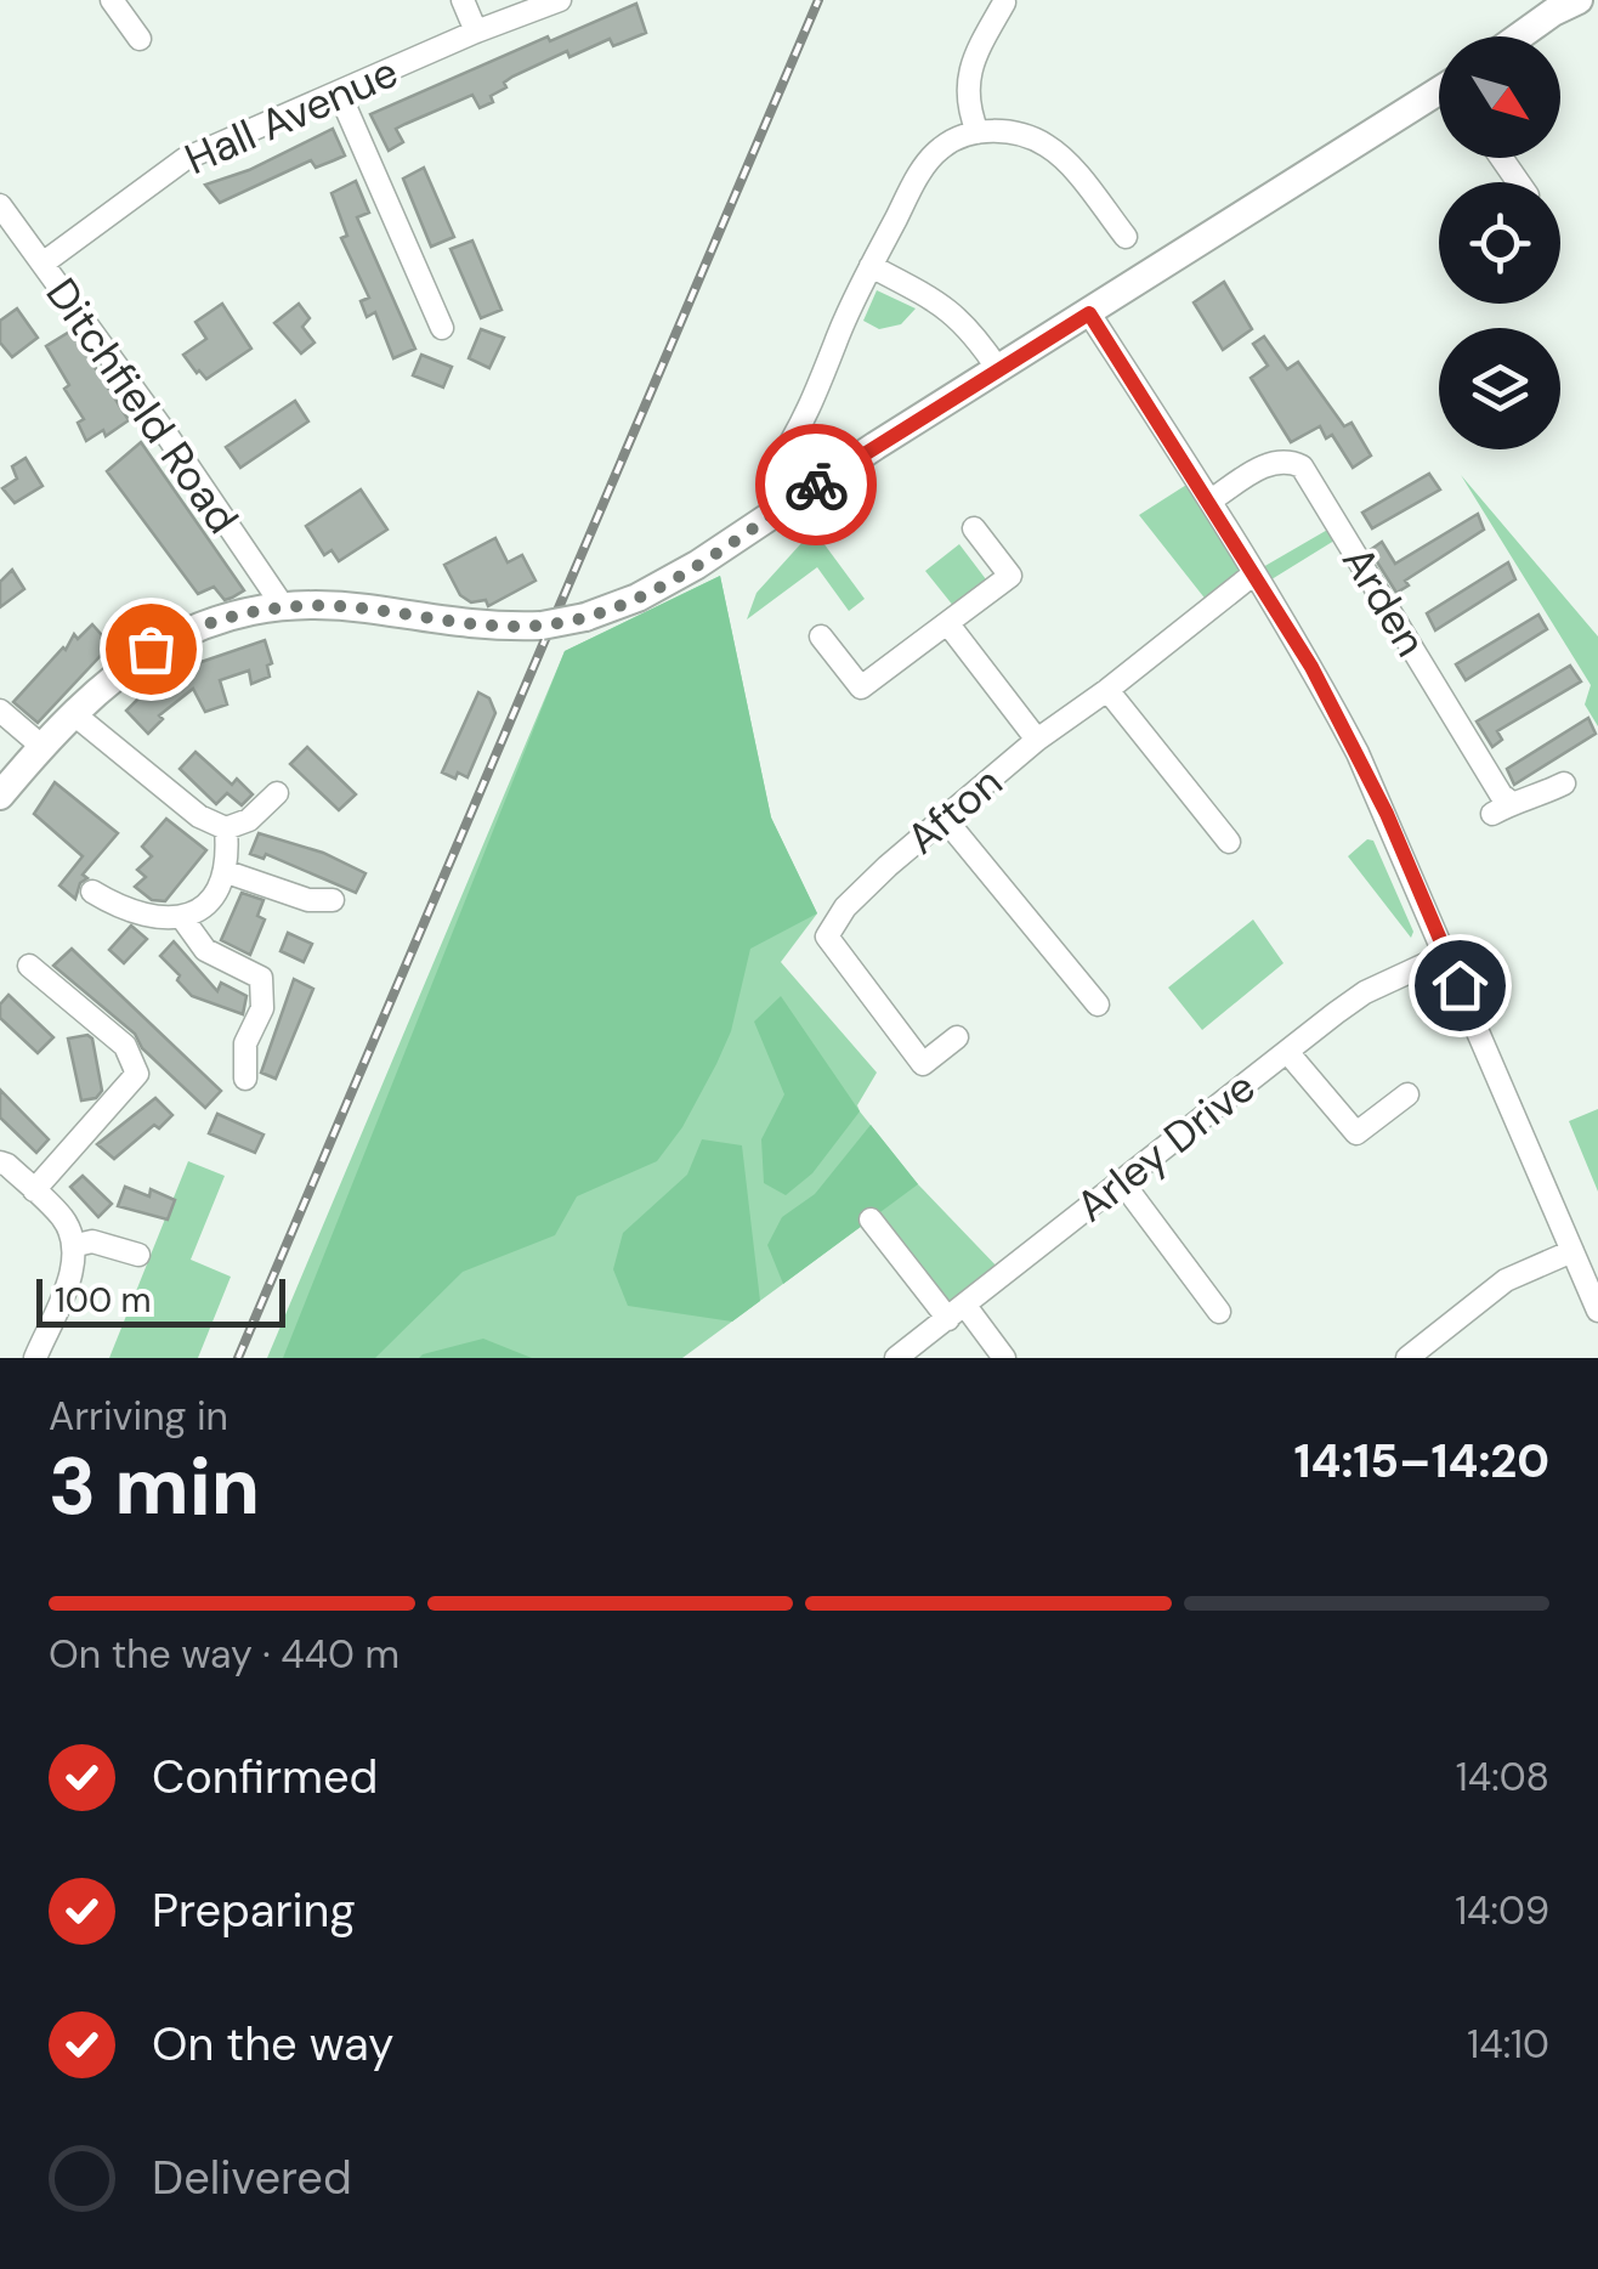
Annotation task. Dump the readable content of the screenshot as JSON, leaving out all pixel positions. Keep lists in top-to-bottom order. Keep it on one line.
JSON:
{"streets":{"street":["Hall Avenue","Ditchfield Road","Arden","Afton","Arley Drive"]},"crossings":[["Hall Avenue","Ditchfield Road"]],"scale_bar":"100 m","north":"bottom right","page":{"scale":"100 m","heading":["3 min","Arriving in","14:15–14:20"],"bar":"On the way · 440 m","list":[["Confirmed","14:08"],["Preparing","14:09"],["On the way","14:10"],"Delivered"]}}
